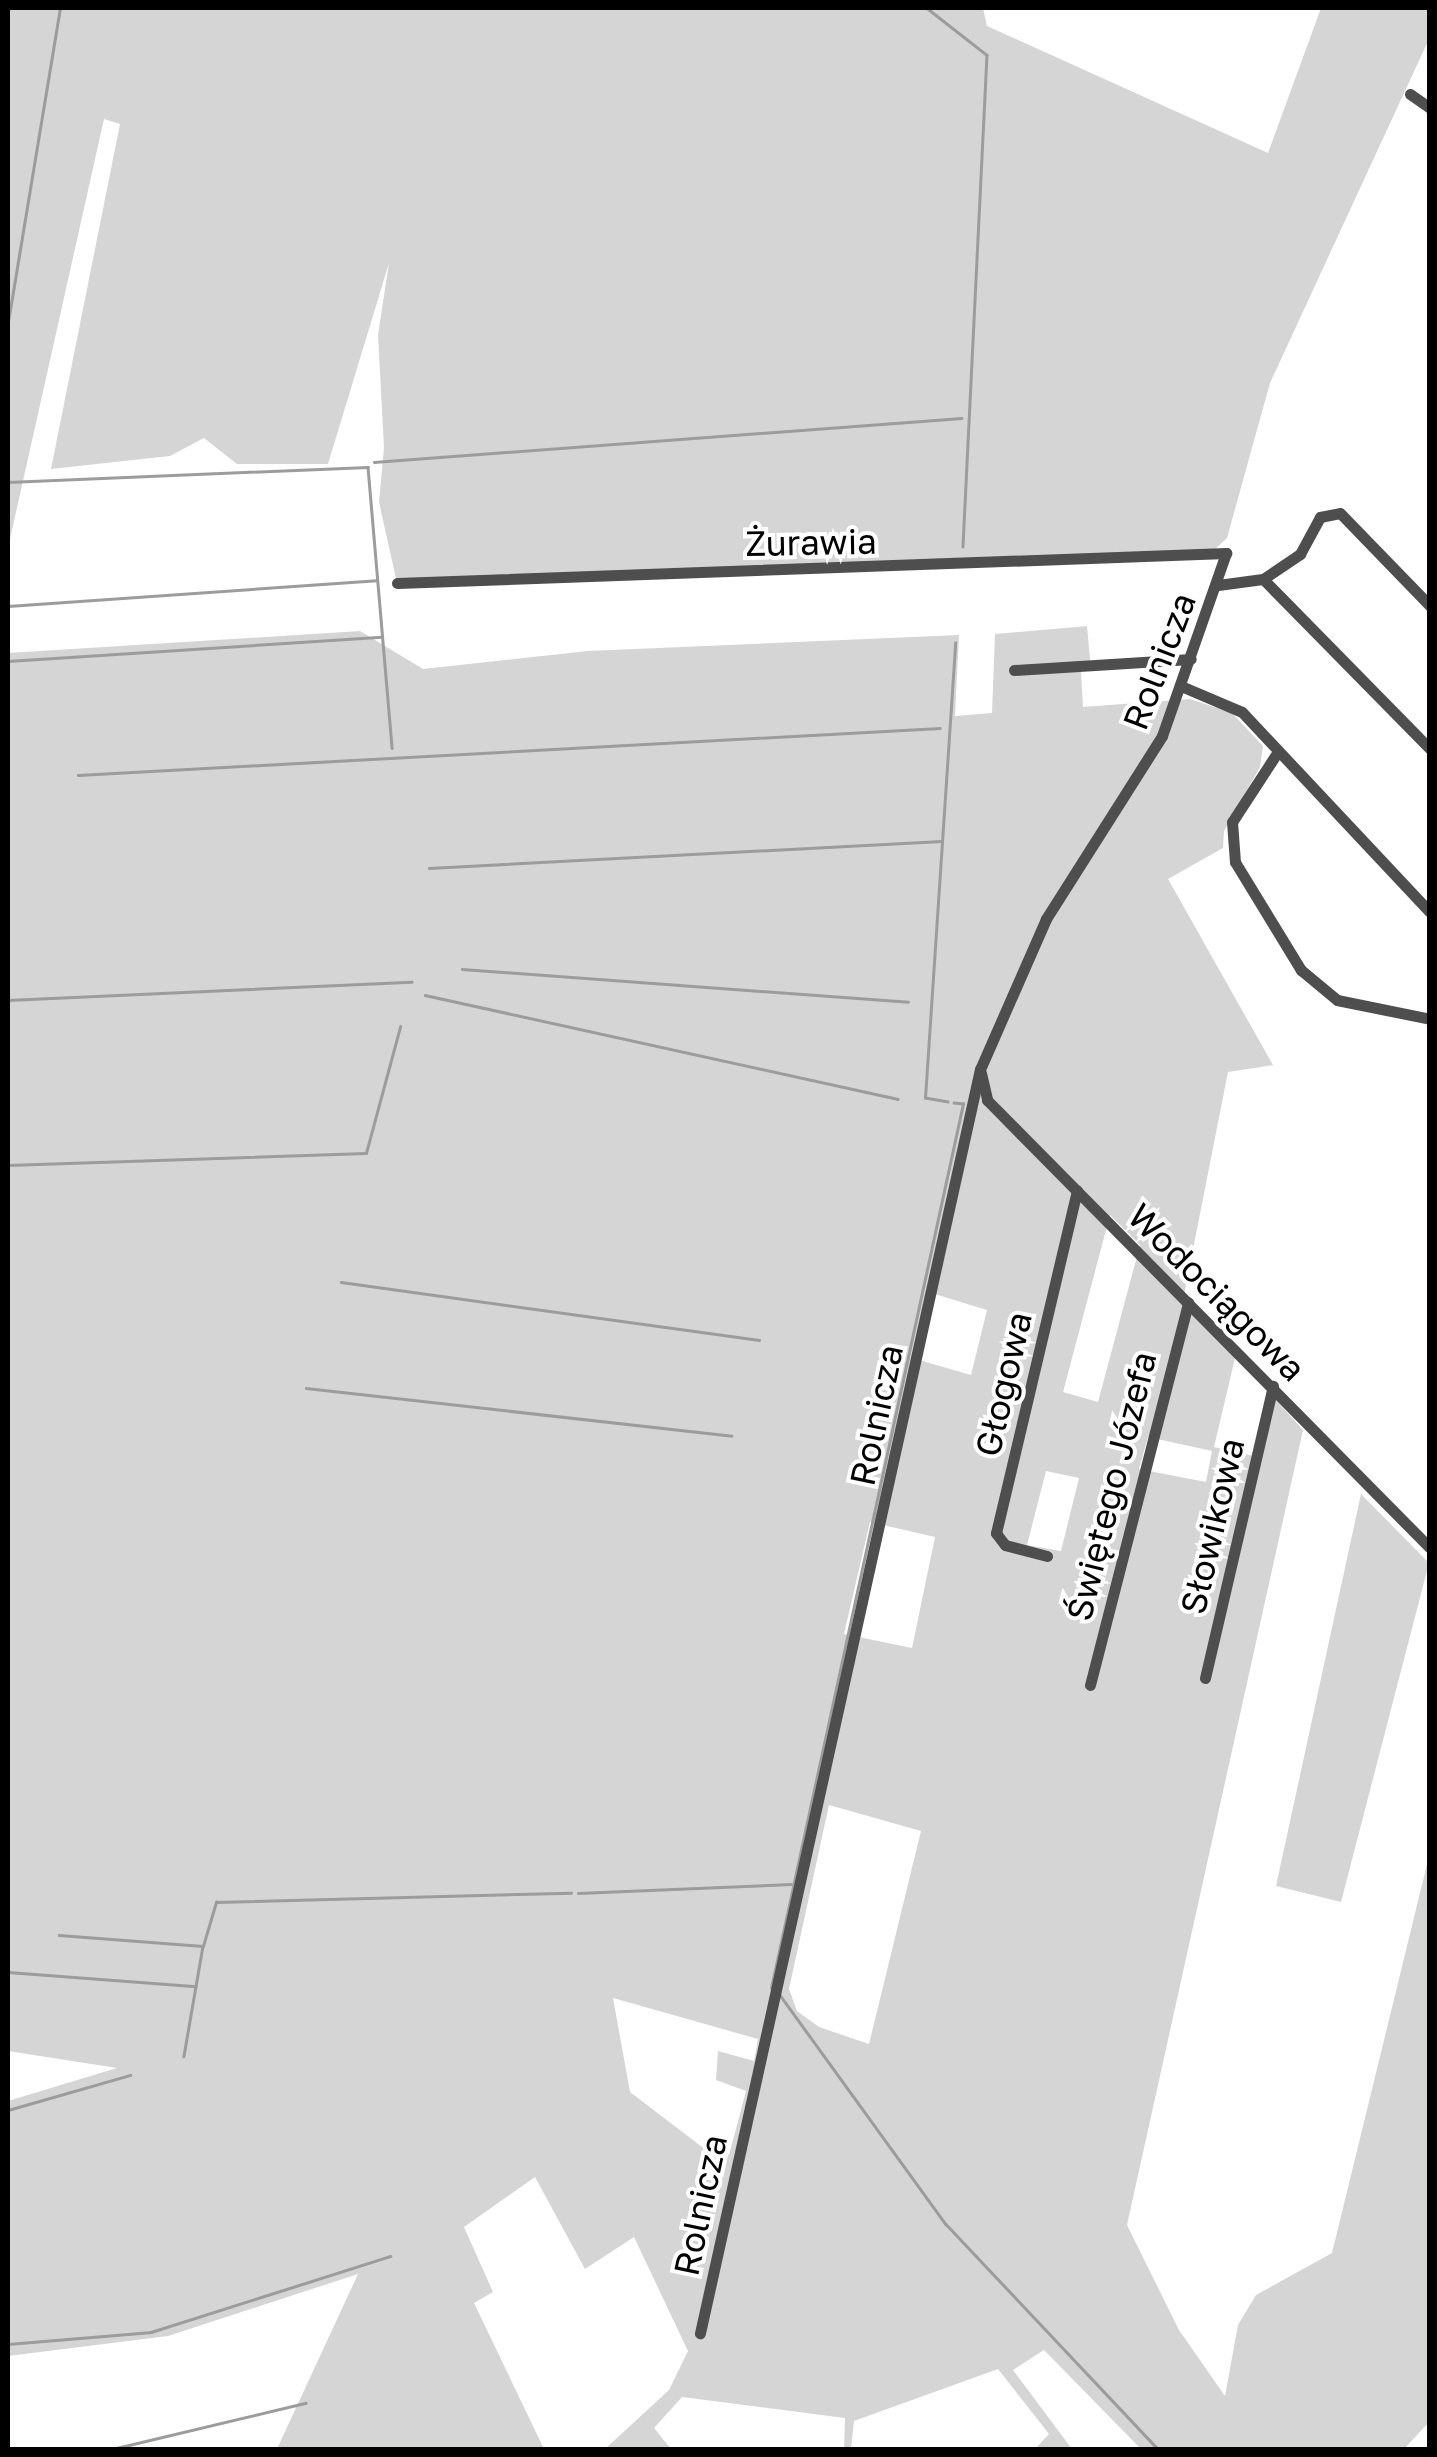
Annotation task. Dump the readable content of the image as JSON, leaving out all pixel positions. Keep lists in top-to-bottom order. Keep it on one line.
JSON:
{"streets":{"street":["Żurawia","Rolnicza","Wodociągowa","Głogowa","Świętego Józefa","Słowikowa"]},"crossings":[["Żurawia","Rolnicza"],["Rolnicza","Wodociągowa"],["Wodociągowa","Głogowa"],["Wodociągowa","Świętego Józefa"],["Wodociągowa","Słowikowa"]]}
